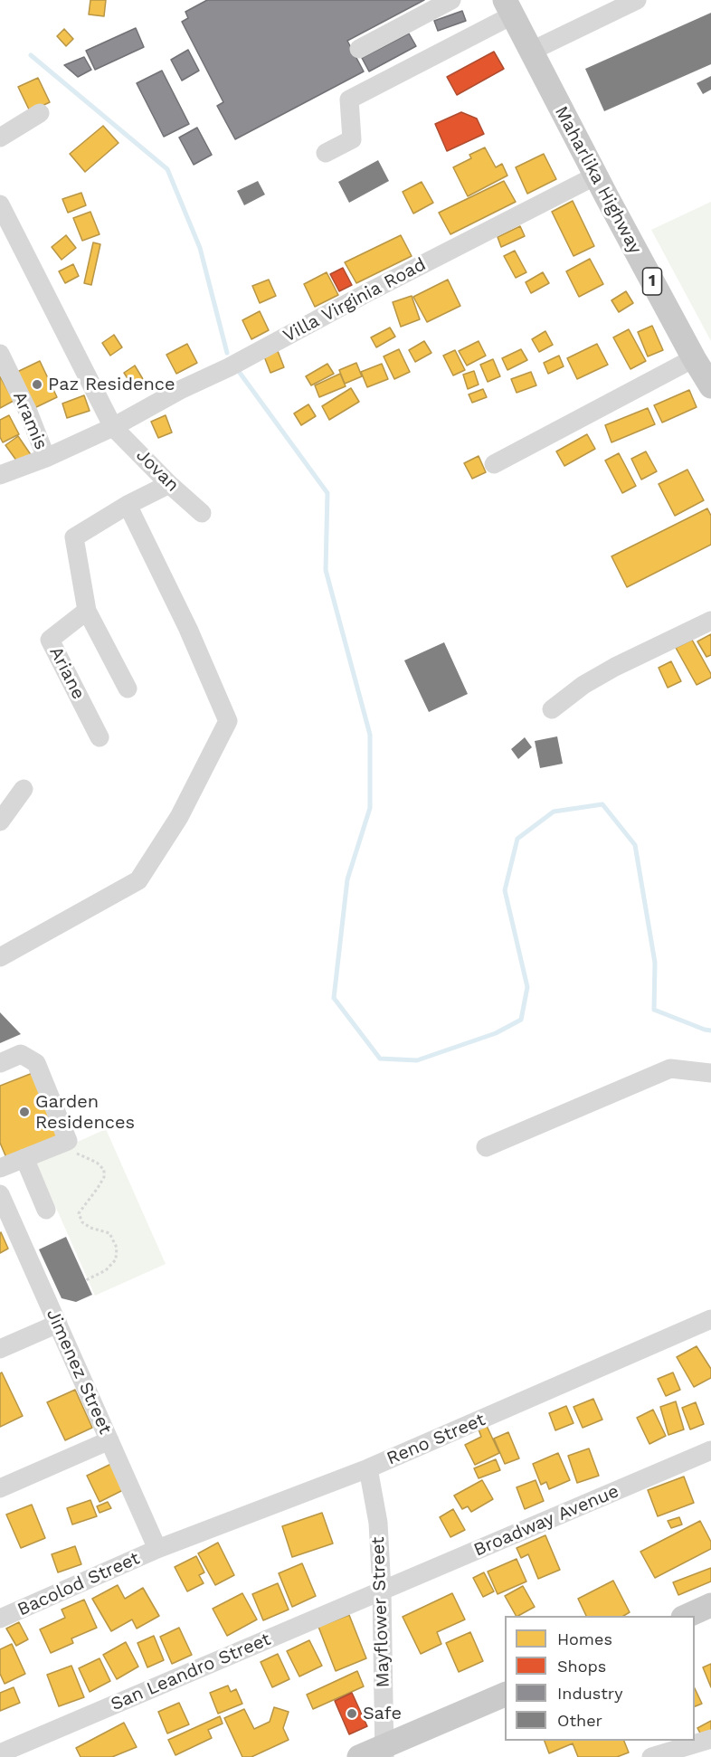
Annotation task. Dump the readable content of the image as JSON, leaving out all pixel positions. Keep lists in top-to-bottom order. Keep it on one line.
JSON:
{"streets":{"main road":["Maharlika Highway","1"],"street":["Villa Virginia Road","Aramis","Jovan","Ariane","Jimenez Street","Reno Street","Broadway Avenue","Bacolod Street","Mayflower Street","San Leandro Street"]},"crossings":[["Maharlika Highway","Villa Virginia Road"],["Villa Virginia Road","Aramis"],["Villa Virginia Road","Jovan"],["Jimenez Street","Reno Street"],["Jimenez Street","Bacolod Street"],["Reno Street","Bacolod Street"],["Reno Street","Mayflower Street"],["Broadway Avenue","Mayflower Street"],["Broadway Avenue","San Leandro Street"],["Mayflower Street","San Leandro Street"]],"places":["Paz Residence","Garden Residences","Safe"],"legend":["Homes","Shops","Industry","Other"]}
